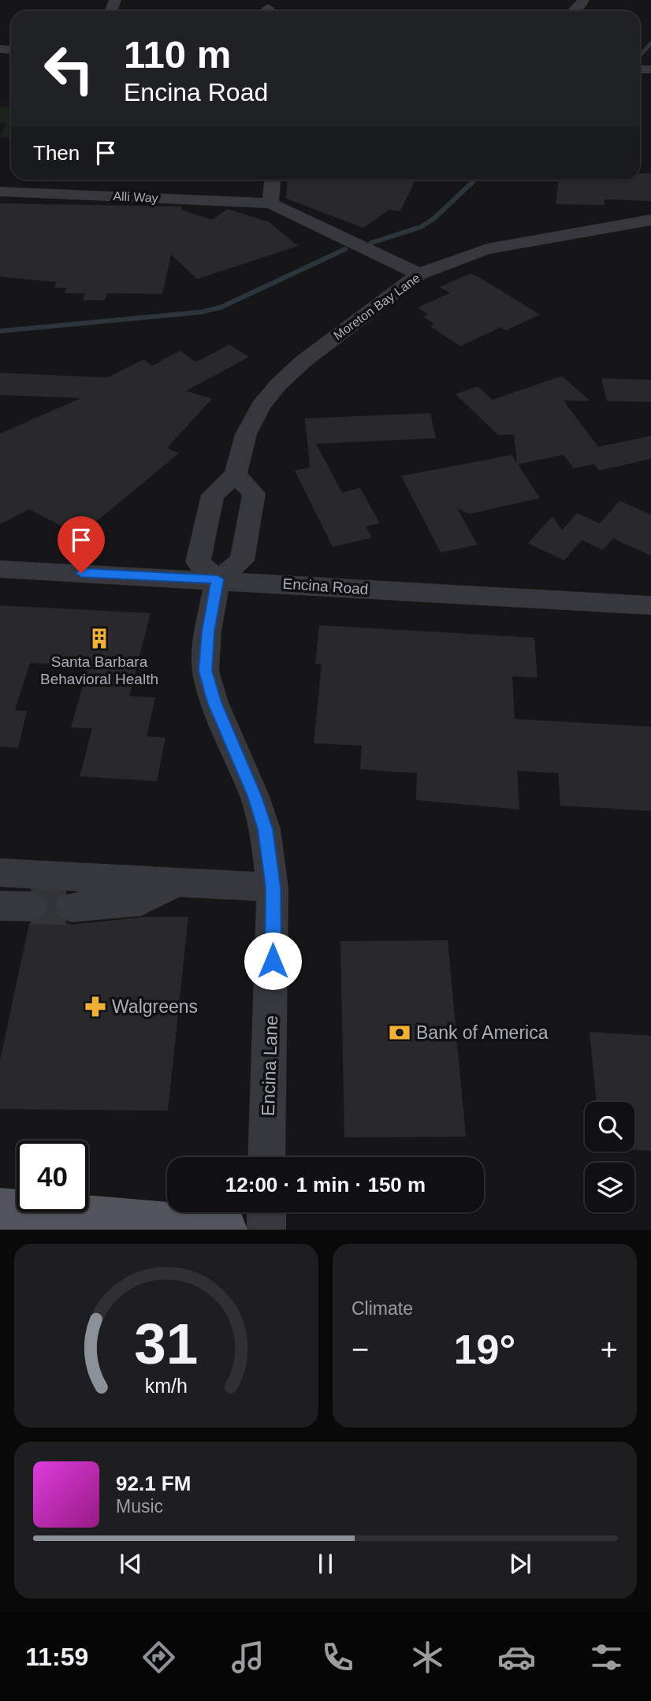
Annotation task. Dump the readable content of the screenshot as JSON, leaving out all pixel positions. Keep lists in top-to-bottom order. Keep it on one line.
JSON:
{"streets":{"street":["Alli Way","Moreton Bay Lane","Encina Road","Encina Lane"]},"crossings":[["Alli Way","Moreton Bay Lane"],["Encina Road","Encina Lane"]],"places":{"building":["Santa Barbara Behavioral Health"],"pharmacy":["Walgreens"],"bank":["Bank of America"]},"page":{"turn":["110 m","Encina Road"],"then":"Then","limit":"40","trip":"12:00 · 1 min · 150 m","tile":"Climate","heat":["−","19°","+"],"song":["92.1 FM","Music"],"tabs":"11:59","gauge":["31","km/h"]}}
